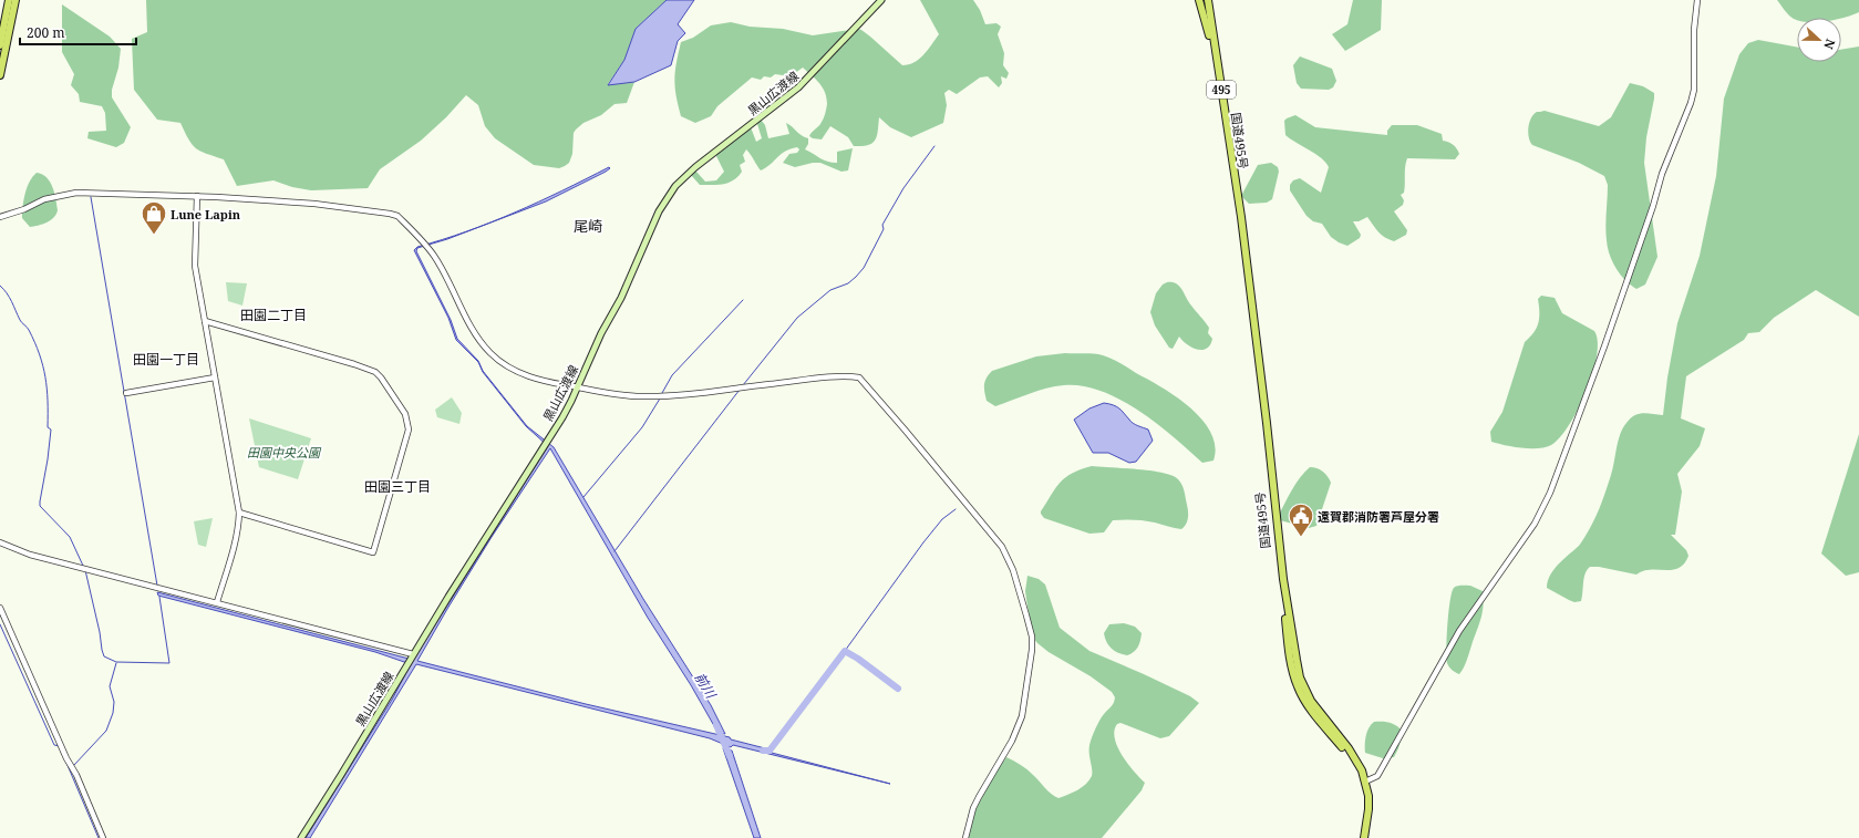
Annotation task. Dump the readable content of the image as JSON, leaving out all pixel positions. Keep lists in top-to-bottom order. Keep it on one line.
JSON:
{"streets":{"highway":["495","国道495号"],"main road":["黒山広渡線"]},"districts":["尾崎","田園二丁目","田園一丁目","田園三丁目"],"water":["前川"],"parks":["田園中央公園"],"places":{"shop":["Lune Lapin"],"public building":["遠賀郡消防署芦屋分署"]},"scale_bar":"200 m","north":"right"}
